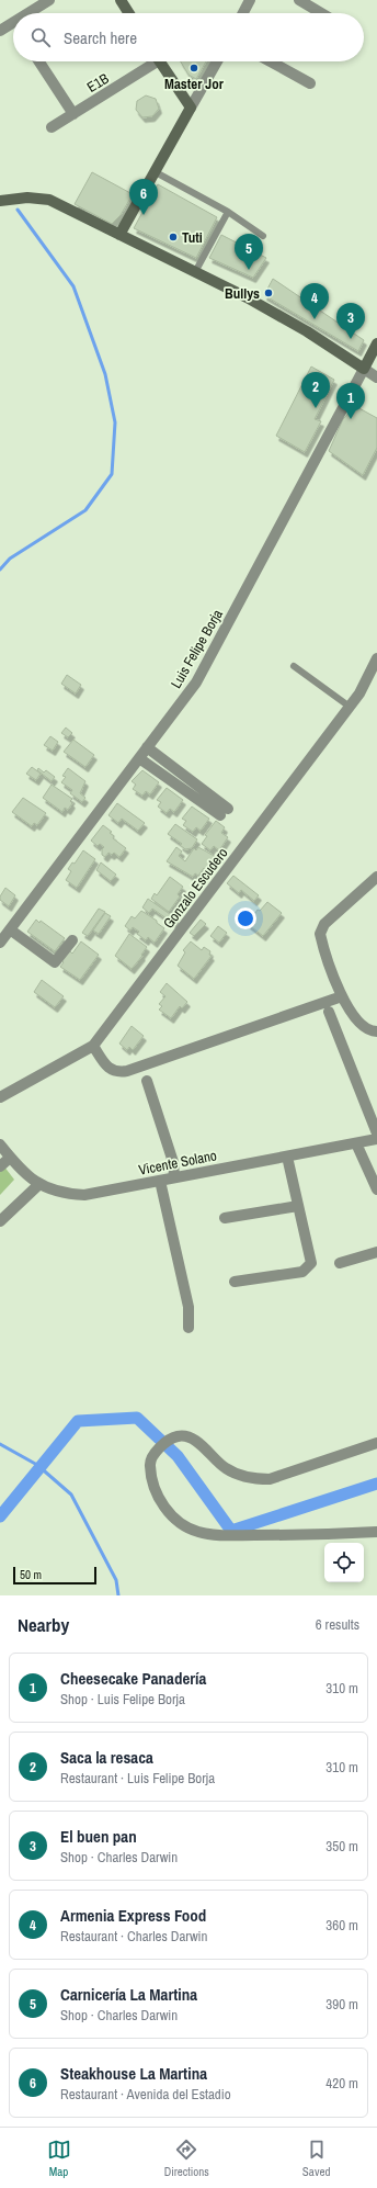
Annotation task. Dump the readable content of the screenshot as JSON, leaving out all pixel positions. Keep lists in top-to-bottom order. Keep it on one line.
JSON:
{"streets":{"street":["E1B","Luis Felipe Borja","Gonzalo Escudero","Vicente Solano"]},"places":["Master Jor","Tuti","Bullys"],"scale_bar":"50 m","page":{"search":"Search here","pins":["6","5","4","3","2","1"],"scale":"50 m","heading":["Nearby","6 results"],"list":[{"mark":"1","name":"Cheesecake Panadería","note":"Shop · Luis Felipe Borja","value":"310 m"},{"mark":"2","name":"Saca la resaca","note":"Restaurant · Luis Felipe Borja","value":"310 m"},{"mark":"3","name":"El buen pan","note":"Shop · Charles Darwin","value":"350 m"},{"mark":"4","name":"Armenia Express Food","note":"Restaurant · Charles Darwin","value":"360 m"},{"mark":"5","name":"Carnicería La Martina","note":"Shop · Charles Darwin","value":"390 m"},{"mark":"6","name":"Steakhouse La Martina","note":"Restaurant · Avenida del Estadio","value":"420 m"}],"nav":["Map","Directions","Saved"]}}
